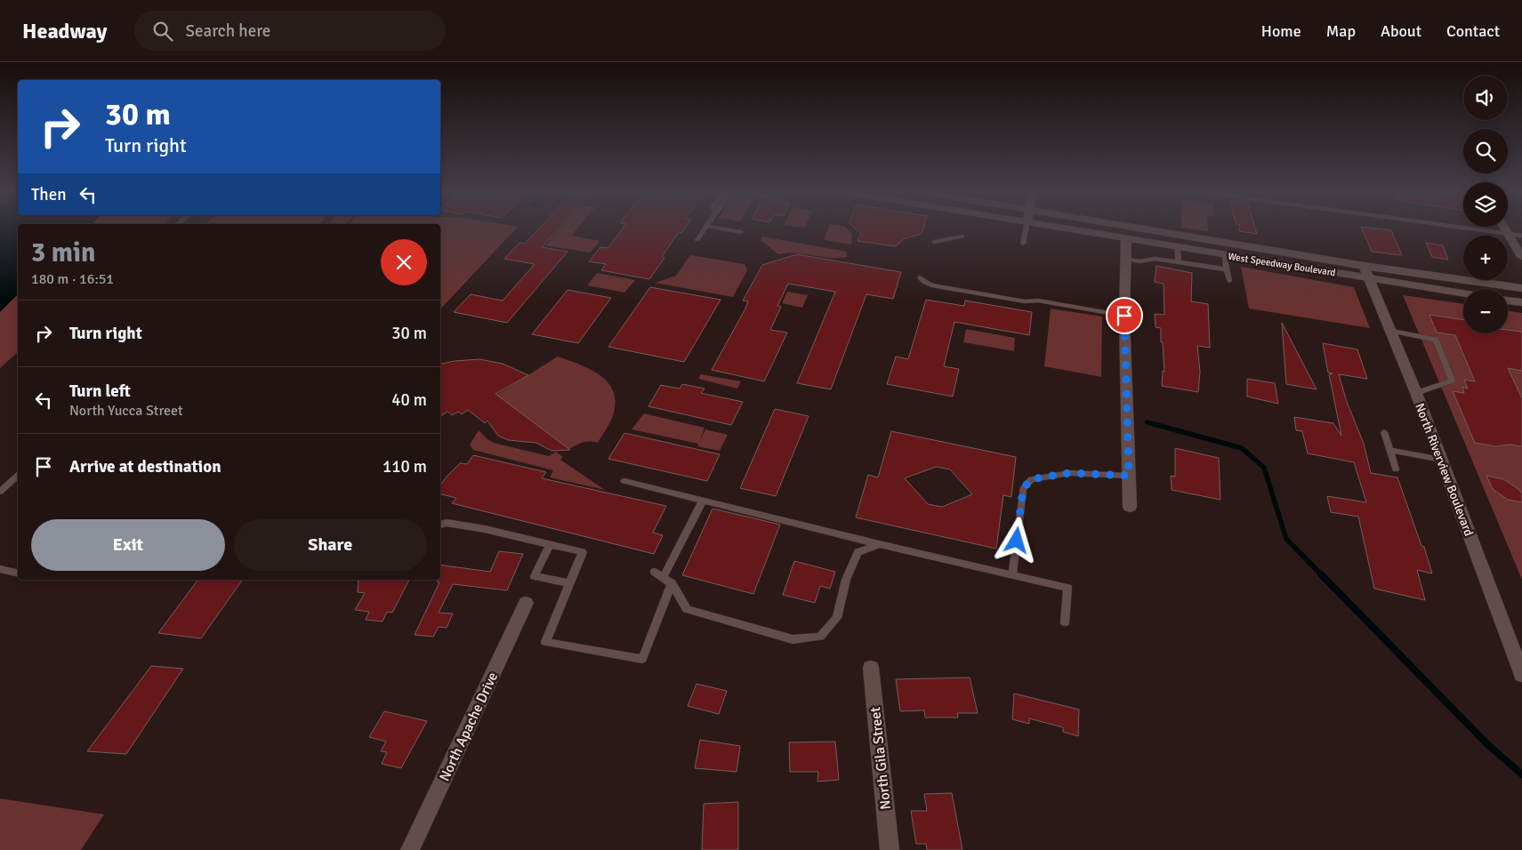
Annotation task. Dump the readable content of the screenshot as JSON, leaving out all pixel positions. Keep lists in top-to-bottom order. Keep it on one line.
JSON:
{"streets":{"street":["West Speedway Boulevard","North Riverview Boulevard","North Apache Drive","North Gila Street"]},"crossings":[["West Speedway Boulevard","North Riverview Boulevard"]],"page":{"header":"Headway","search":"Search here","nav":["Home","Map","About","Contact"],"map_buttons":["+","−"],"turn":["30 m","Turn right"],"then":"Then","heading":["3 min","180 m · 16:51"],"list":[{"name":"Turn right","value":"30 m"},{"name":"Turn left","note":"North Yucca Street","value":"40 m"},{"name":"Arrive at destination","value":"110 m"}],"buttons":["Exit","Share"]}}
